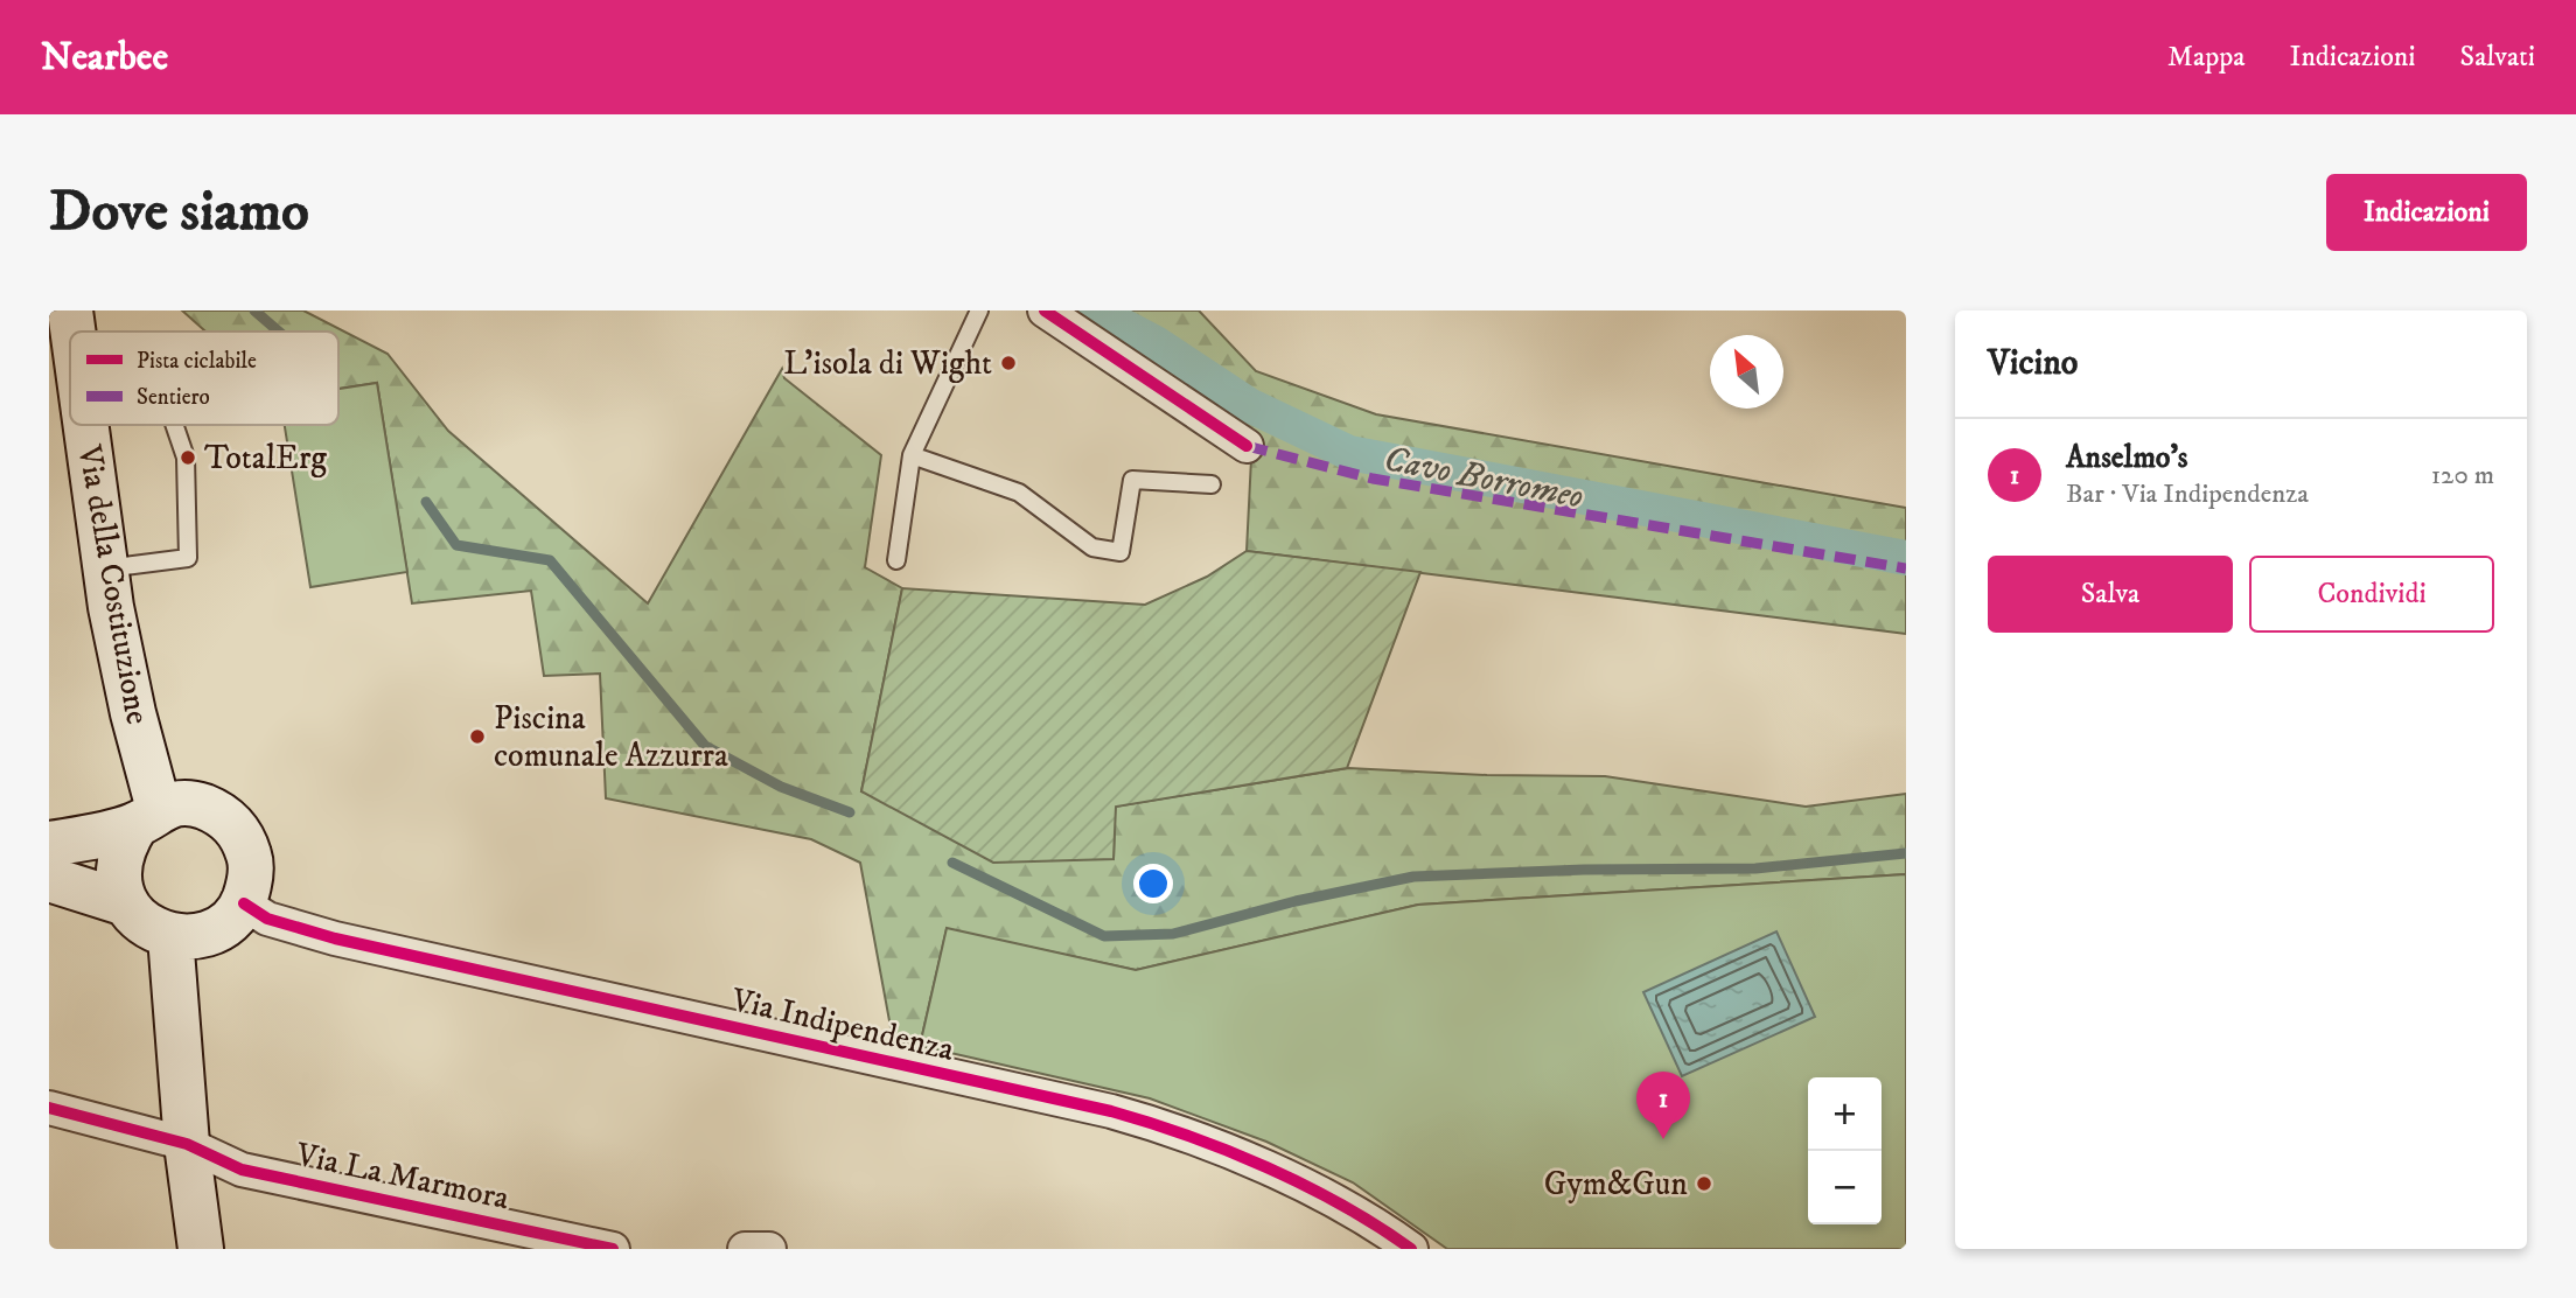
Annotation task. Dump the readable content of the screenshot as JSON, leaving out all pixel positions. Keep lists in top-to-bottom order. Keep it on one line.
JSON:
{"streets":{"main road":["Via della Costituzione"],"street":["Via Indipendenza","Via La Marmora"]},"crossings":[["Via della Costituzione","Via Indipendenza"]],"water":["Cavo Borromeo"],"places":["L'isola di Wight","TotalErg","Piscina comunale Azzurra","Gym&Gun"],"legend":["Pista ciclabile","Sentiero"],"north":"top left","page":{"header":"Nearbee","nav":["Mappa","Indicazioni","Salvati"],"buttons":["Indicazioni",["Salva","Condividi"]],"title":"Dove siamo","heading":"Vicino","list":[{"mark":"1","name":"Anselmo's","note":"Bar · Via Indipendenza","value":"120 m"}],"pins":"1","map_buttons":["+","−"]}}
